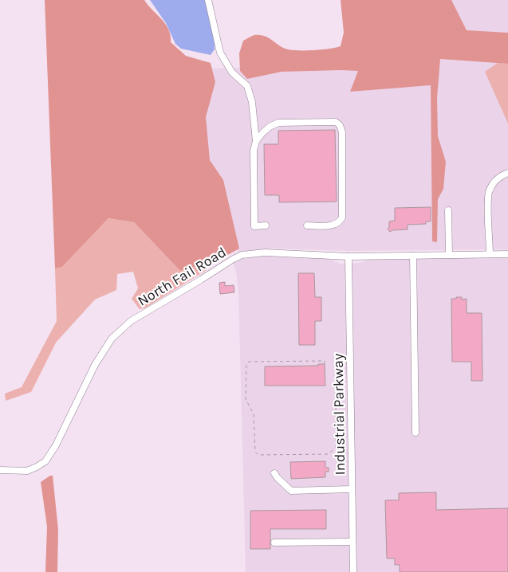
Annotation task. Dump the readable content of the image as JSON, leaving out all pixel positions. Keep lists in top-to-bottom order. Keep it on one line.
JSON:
{"streets":{"street":["North Fail Road","Industrial Parkway"]},"crossings":[["North Fail Road","Industrial Parkway"]]}
